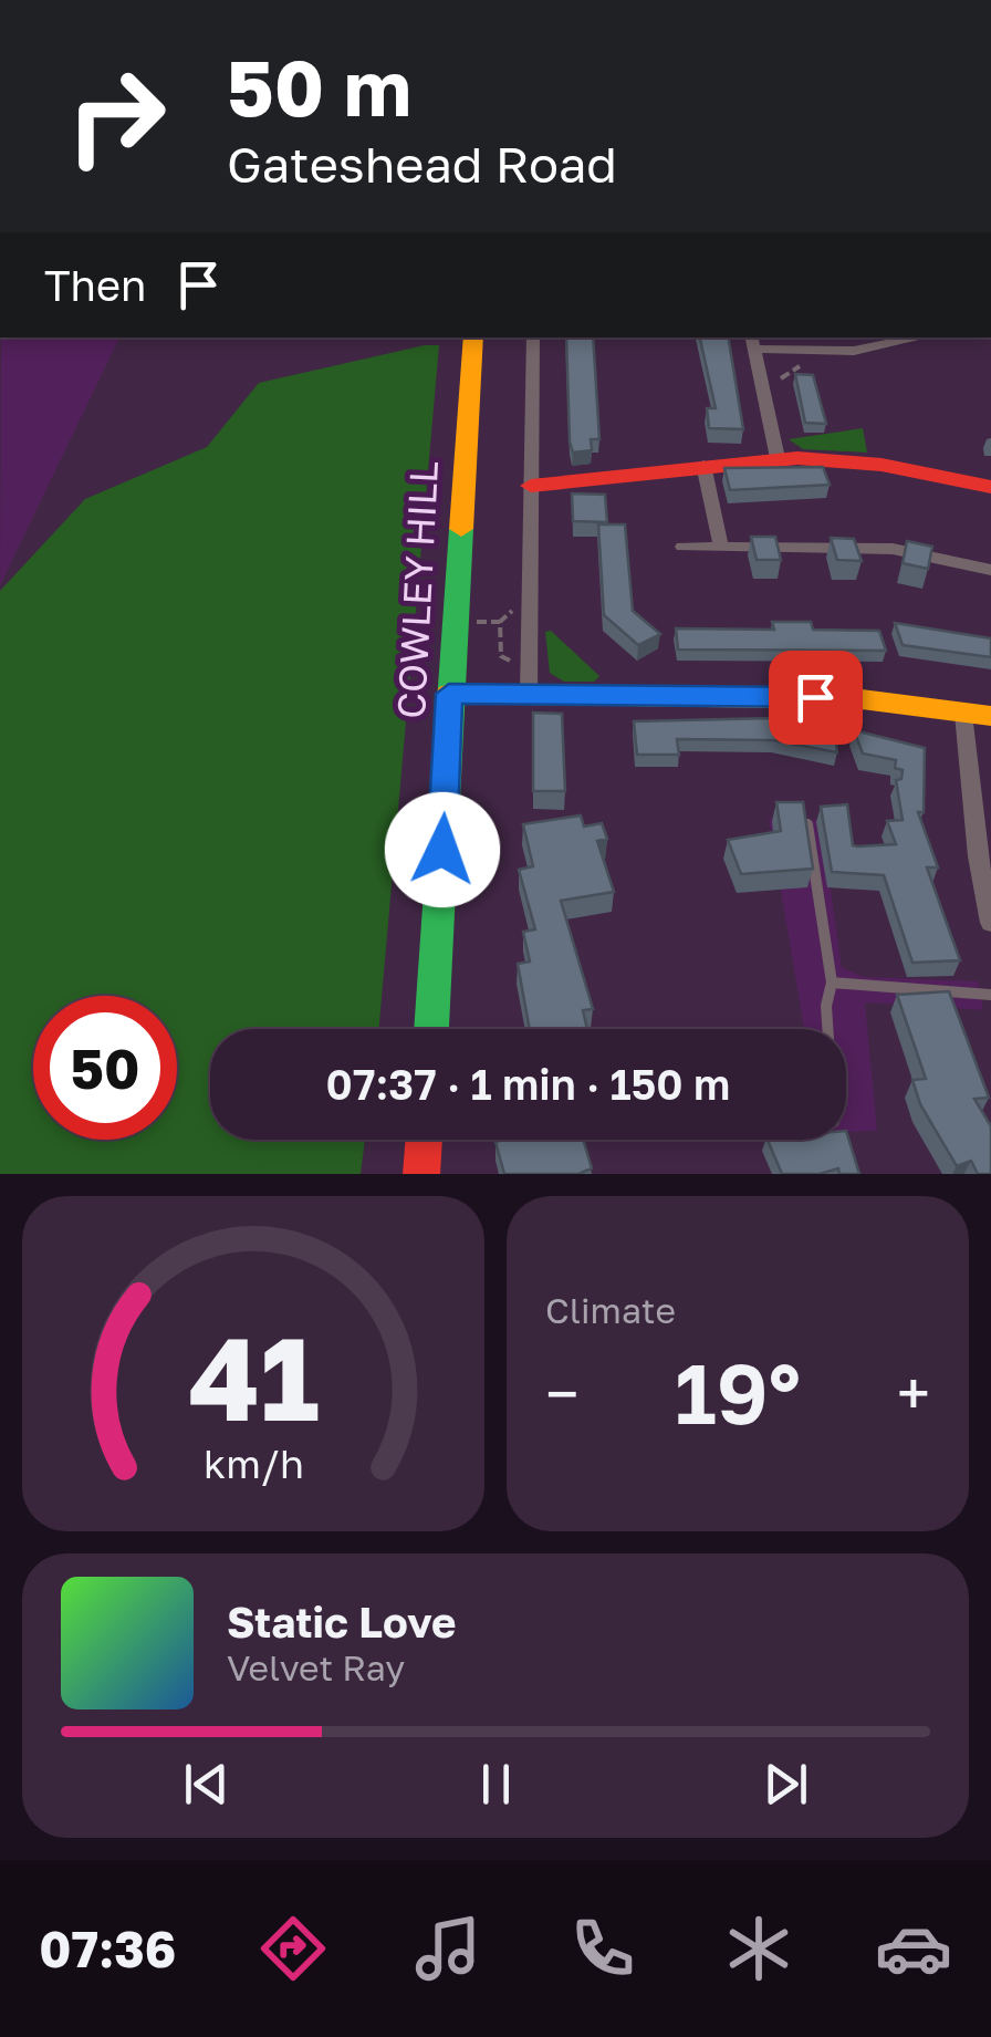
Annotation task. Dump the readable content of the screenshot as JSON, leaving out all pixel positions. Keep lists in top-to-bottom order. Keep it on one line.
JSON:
{"streets":{"main road":["COWLEY HILL"]},"page":{"turn":["50 m","Gateshead Road"],"then":"Then","limit":"50","trip":"07:37 · 1 min · 150 m","tile":"Climate","heat":["−","19°","+"],"song":["Static Love","Velvet Ray"],"tabs":"07:36","gauge":["41","km/h"]}}
